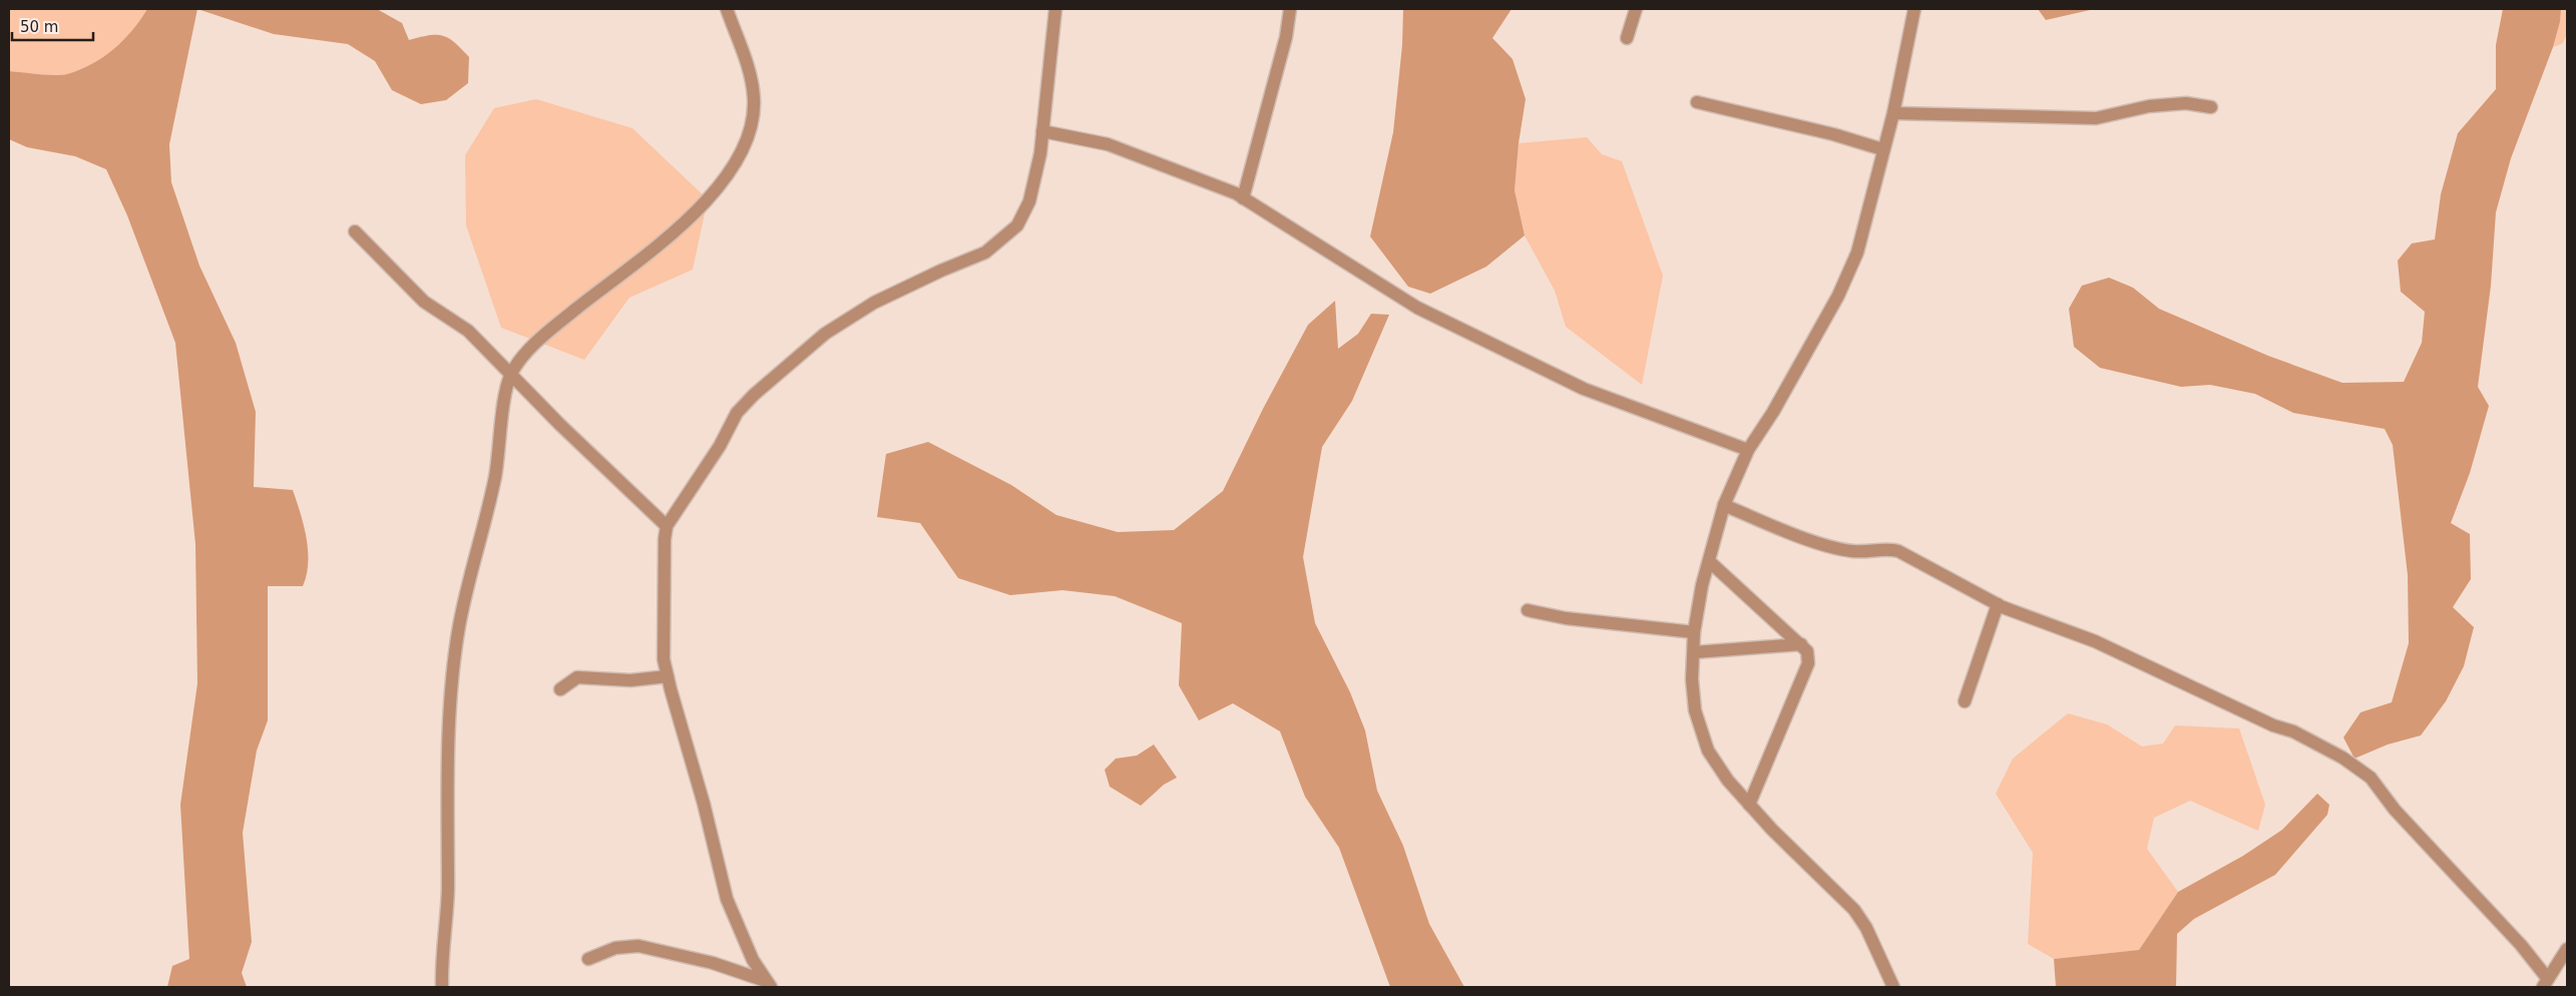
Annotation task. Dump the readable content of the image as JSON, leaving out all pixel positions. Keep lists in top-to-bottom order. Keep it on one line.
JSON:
{"scale_bar":"50 m"}
